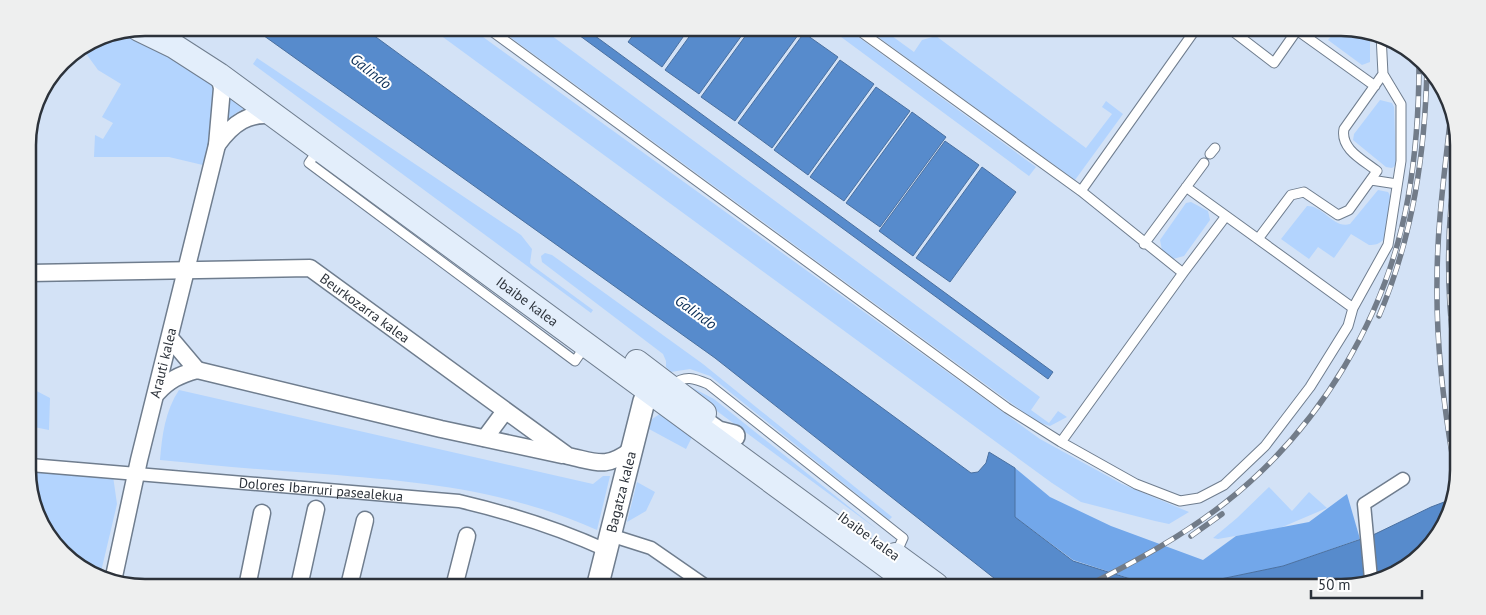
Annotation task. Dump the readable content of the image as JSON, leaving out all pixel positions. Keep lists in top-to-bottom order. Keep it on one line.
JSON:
{"streets":{"main road":["Ibaibe kalea"],"street":["Beurkozarra kalea","Arauti kalea","Dolores Ibarruri pasealekua","Bagatza kalea"]},"crossings":[["Ibaibe kalea","Arauti kalea"],["Ibaibe kalea","Bagatza kalea"],["Beurkozarra kalea","Arauti kalea"],["Beurkozarra kalea","Bagatza kalea"],["Arauti kalea","Dolores Ibarruri pasealekua"],["Dolores Ibarruri pasealekua","Bagatza kalea"]],"water":["Galindo"],"scale_bar":"50 m"}
